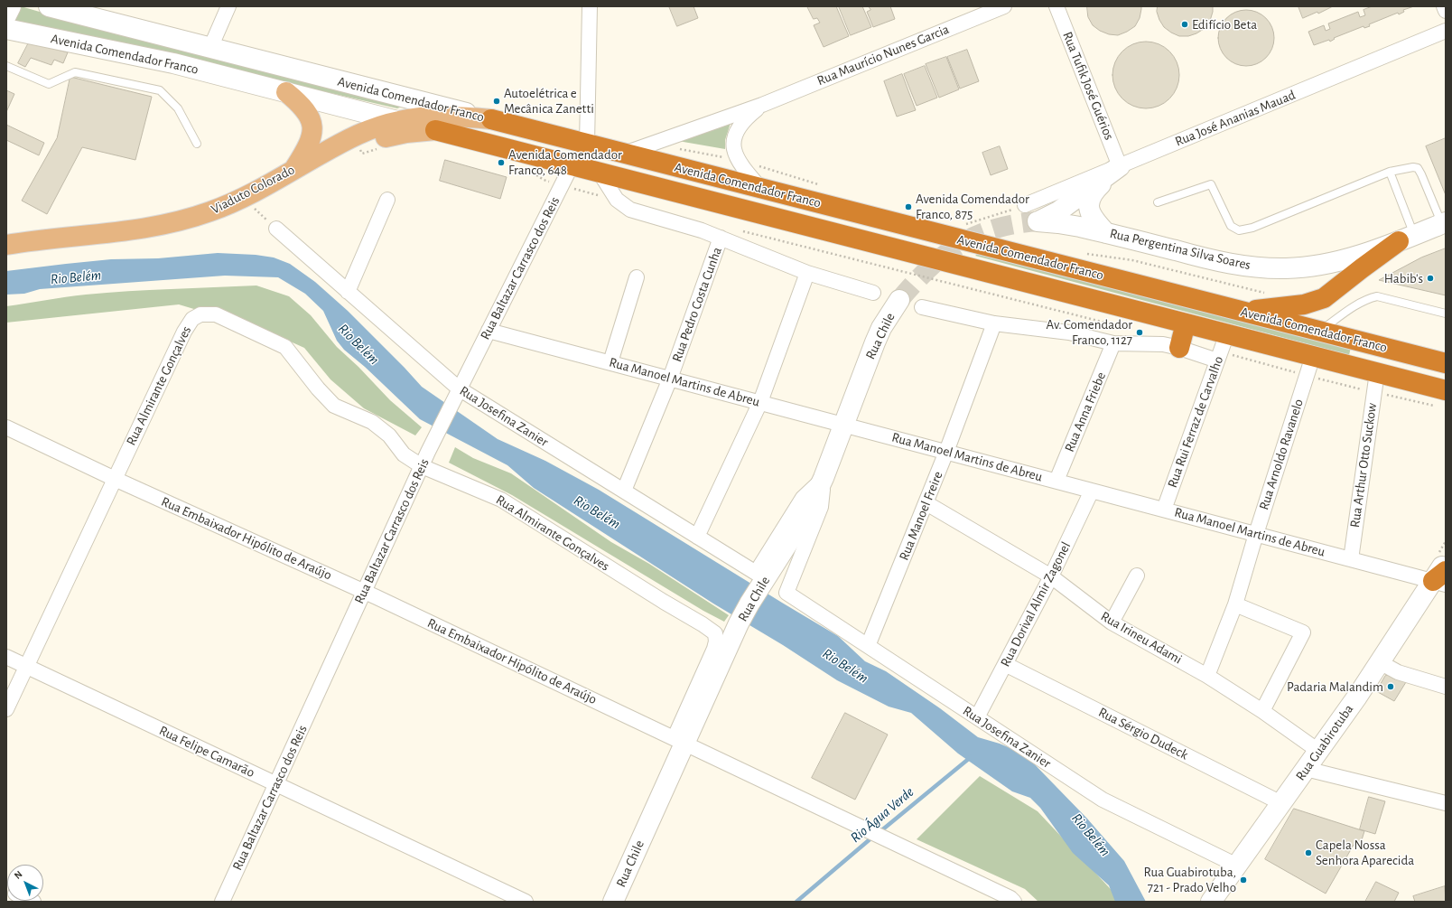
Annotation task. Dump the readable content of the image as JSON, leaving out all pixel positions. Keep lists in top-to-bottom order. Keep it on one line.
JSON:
{"streets":{"highway":["Avenida Comendador Franco"],"main road":["Viaduto Colorado","Rua Pergentina Silva Soares","Rua Chile","Rua Guabirotuba"],"street":["Rua Maurício Nunes Garcia","Rua Tufik José Guérios","Rua José Ananias Mauad","Rua Baltazar Carrasco dos Reis","Rua Pedro Costa Cunha","Rua Manoel Martins de Abreu","Rua Almirante Gonçalves","Rua Anna Friebe","Rua Josefina Zanier","Rua Rui Ferraz de Carvalho","Rua Arnoldo Ravanelo","Rua Arthur Otto Suckow","Rua Manoel Freire","Rua Embaixador Hipólito de Araújo","Rua Dorival Almir Zagonel","Rua Irineu Adami","Rua Sérgio Dudeck","Rua Felipe Camarão"]},"crossings":[["Avenida Comendador Franco","Rua Maurício Nunes Garcia"],["Avenida Comendador Franco","Viaduto Colorado"],["Avenida Comendador Franco","Rua Baltazar Carrasco dos Reis"],["Avenida Comendador Franco","Rua Rui Ferraz de Carvalho"],["Avenida Comendador Franco","Rua Arnoldo Ravanelo"],["Avenida Comendador Franco","Rua Arthur Otto Suckow"],["Rua Tufik José Guérios","Rua José Ananias Mauad"],["Rua Tufik José Guérios","Rua Pergentina Silva Soares"],["Rua José Ananias Mauad","Rua Pergentina Silva Soares"],["Rua Baltazar Carrasco dos Reis","Rua Manoel Martins de Abreu"],["Rua Baltazar Carrasco dos Reis","Rua Almirante Gonçalves"],["Rua Baltazar Carrasco dos Reis","Rua Josefina Zanier"],["Rua Baltazar Carrasco dos Reis","Rua Embaixador Hipólito de Araújo"],["Rua Baltazar Carrasco dos Reis","Rua Felipe Camarão"],["Rua Pedro Costa Cunha","Rua Manoel Martins de Abreu"],["Rua Pedro Costa Cunha","Rua Josefina Zanier"],["Rua Chile","Rua Manoel Martins de Abreu"],["Rua Chile","Rua Almirante Gonçalves"],["Rua Chile","Rua Josefina Zanier"],["Rua Chile","Rua Embaixador Hipólito de Araújo"],["Rua Manoel Martins de Abreu","Rua Anna Friebe"],["Rua Manoel Martins de Abreu","Rua Rui Ferraz de Carvalho"],["Rua Manoel Martins de Abreu","Rua Arnoldo Ravanelo"],["Rua Manoel Martins de Abreu","Rua Arthur Otto Suckow"],["Rua Manoel Martins de Abreu","Rua Manoel Freire"],["Rua Manoel Martins de Abreu","Rua Dorival Almir Zagonel"],["Rua Manoel Martins de Abreu","Rua Guabirotuba"],["Rua Almirante Gonçalves","Rua Embaixador Hipólito de Araújo"],["Rua Almirante Gonçalves","Rua Felipe Camarão"],["Rua Josefina Zanier","Rua Manoel Freire"],["Rua Josefina Zanier","Rua Dorival Almir Zagonel"],["Rua Josefina Zanier","Rua Guabirotuba"],["Rua Arnoldo Ravanelo","Rua Irineu Adami"],["Rua Manoel Freire","Rua Irineu Adami"],["Rua Dorival Almir Zagonel","Rua Irineu Adami"],["Rua Dorival Almir Zagonel","Rua Sérgio Dudeck"],["Rua Irineu Adami","Rua Guabirotuba"],["Rua Sérgio Dudeck","Rua Guabirotuba"]],"water":["Rio Belém","Rio Água Verde"],"places":["Edifício Beta","Autoelétrica e Mecânica Zanetti","Avenida Comendador Franco, 648","Avenida Comendador Franco, 875","Habib's","Av. Comendador Franco, 1127","Padaria Malandim","Capela Nossa Senhora Aparecida","Rua Guabirotuba, 721 - Prado Velho"],"north":"top left"}
